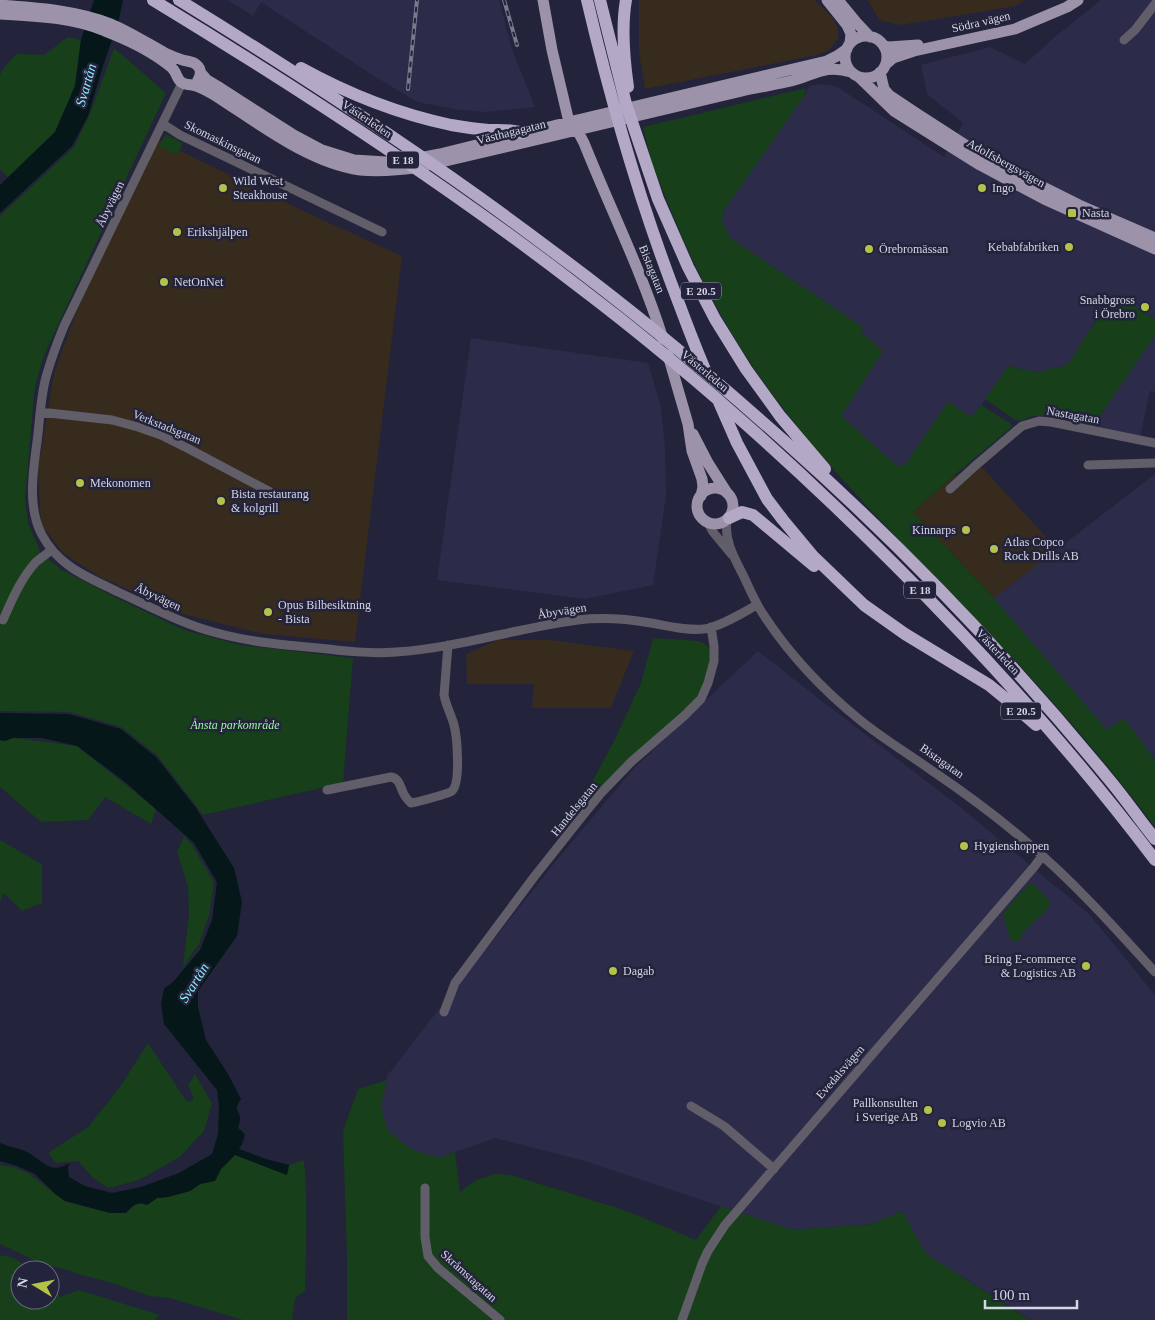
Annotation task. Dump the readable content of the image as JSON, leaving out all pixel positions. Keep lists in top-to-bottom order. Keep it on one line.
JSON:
{"streets":{"highway":["Västerleden","E 18","E 20.5"],"main road":["Södra vägen","Västhagagatan","Adolfsbergsvägen","Bistagatan"],"street":["Skomaskinsgatan","Åbyvägen","Nastagatan","Verkstadsgatan","Handelsgatan","Evedalsvägen","Skråmstagatan"]},"crossings":[["Södra vägen","Västhagagatan"],["Södra vägen","Adolfsbergsvägen"],["Västerleden","E 18"],["Västerleden","E 20.5"],["Västhagagatan","E 18"],["Västhagagatan","Adolfsbergsvägen"],["Västhagagatan","Åbyvägen"],["Västhagagatan","Bistagatan"],["Skomaskinsgatan","Åbyvägen"],["Åbyvägen","Bistagatan"],["Åbyvägen","Verkstadsgatan"],["Åbyvägen","Handelsgatan"],["Bistagatan","E 20.5"],["Bistagatan","Evedalsvägen"]],"water":["Svartån"],"parks":["Ånsta parkområde"],"places":{"other":["Wild West Steakhouse","Ingo","Erikshjälpen","Kebabfabriken","Örebromässan","NetOnNet","Snabbgross i Örebro","Mekonomen","Bista restaurang & kolgrill","Kinnarps","Atlas Copco Rock Drills AB","Opus Bilbesiktning - Bista","Hygienshoppen","Bring E-commerce & Logistics AB","Dagab","Pallkonsulten i Sverige AB","Logvio AB"],"transit":["Nasta"]},"scale_bar":"100 m","north":"left"}
